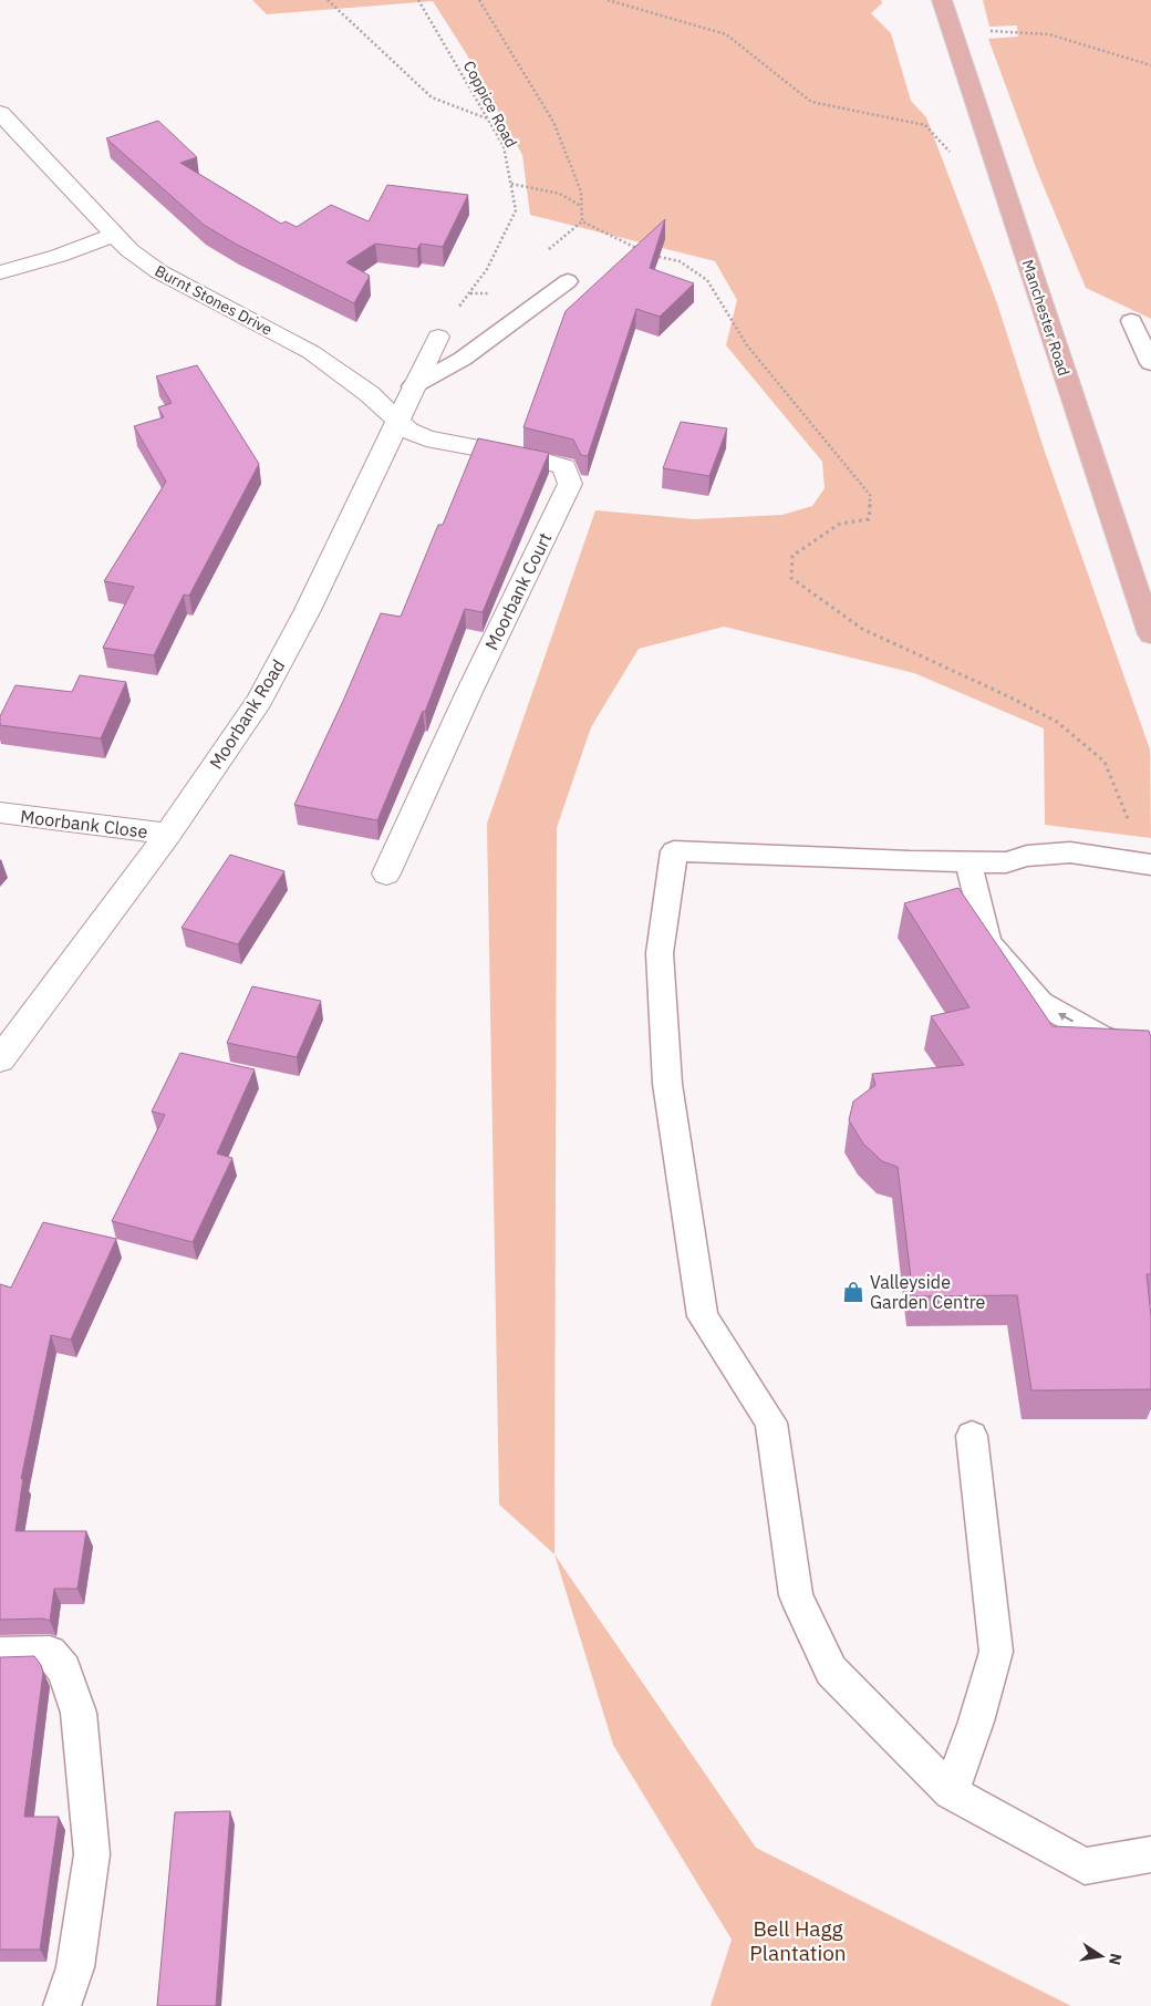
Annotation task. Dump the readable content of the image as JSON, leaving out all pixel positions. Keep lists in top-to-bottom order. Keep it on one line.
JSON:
{"streets":{"main road":["Manchester Road"],"street":["Burnt Stones Drive","Moorbank Court","Moorbank Road","Moorbank Close"],"path":["Coppice Road"]},"crossings":[["Coppice Road","Moorbank Road"],["Burnt Stones Drive","Moorbank Court"],["Burnt Stones Drive","Moorbank Road"],["Moorbank Court","Moorbank Road"],["Moorbank Road","Moorbank Close"]],"parks":["Bell Hagg Plantation"],"places":{"shop":["Valleyside Garden Centre"]},"north":"right"}
